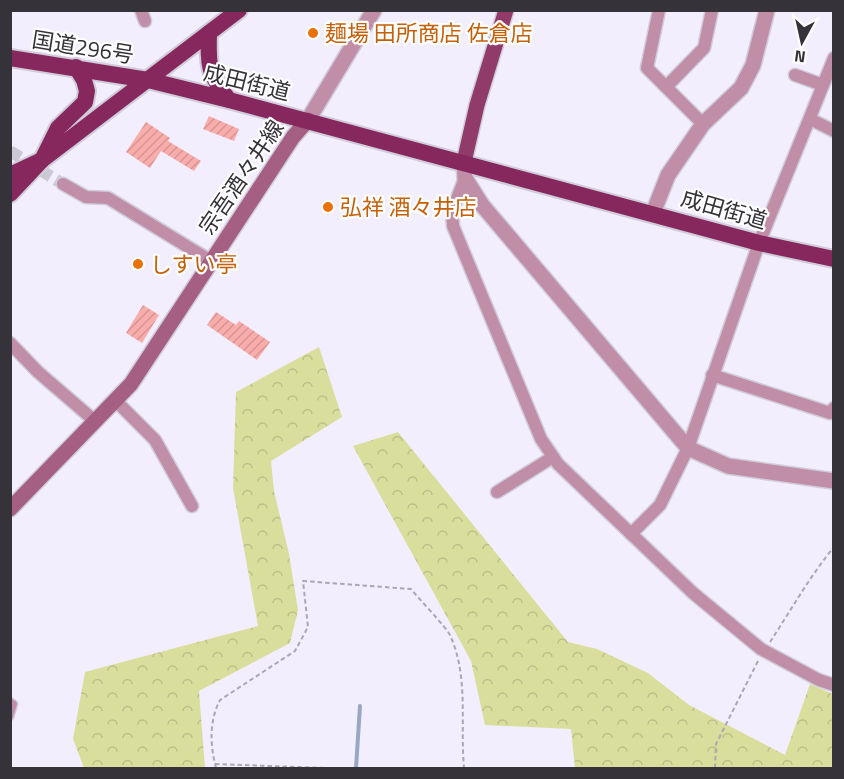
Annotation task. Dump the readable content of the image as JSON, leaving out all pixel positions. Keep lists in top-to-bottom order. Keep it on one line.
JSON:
{"streets":{"highway":["国道296号","成田街道"],"main road":["宗吾酒々井線"]},"crossings":[["国道296号","成田街道"],["成田街道","宗吾酒々井線"]],"places":["麺場 田所商店 佐倉店","弘祥 酒々井店","しすい亭"],"north":"bottom"}
